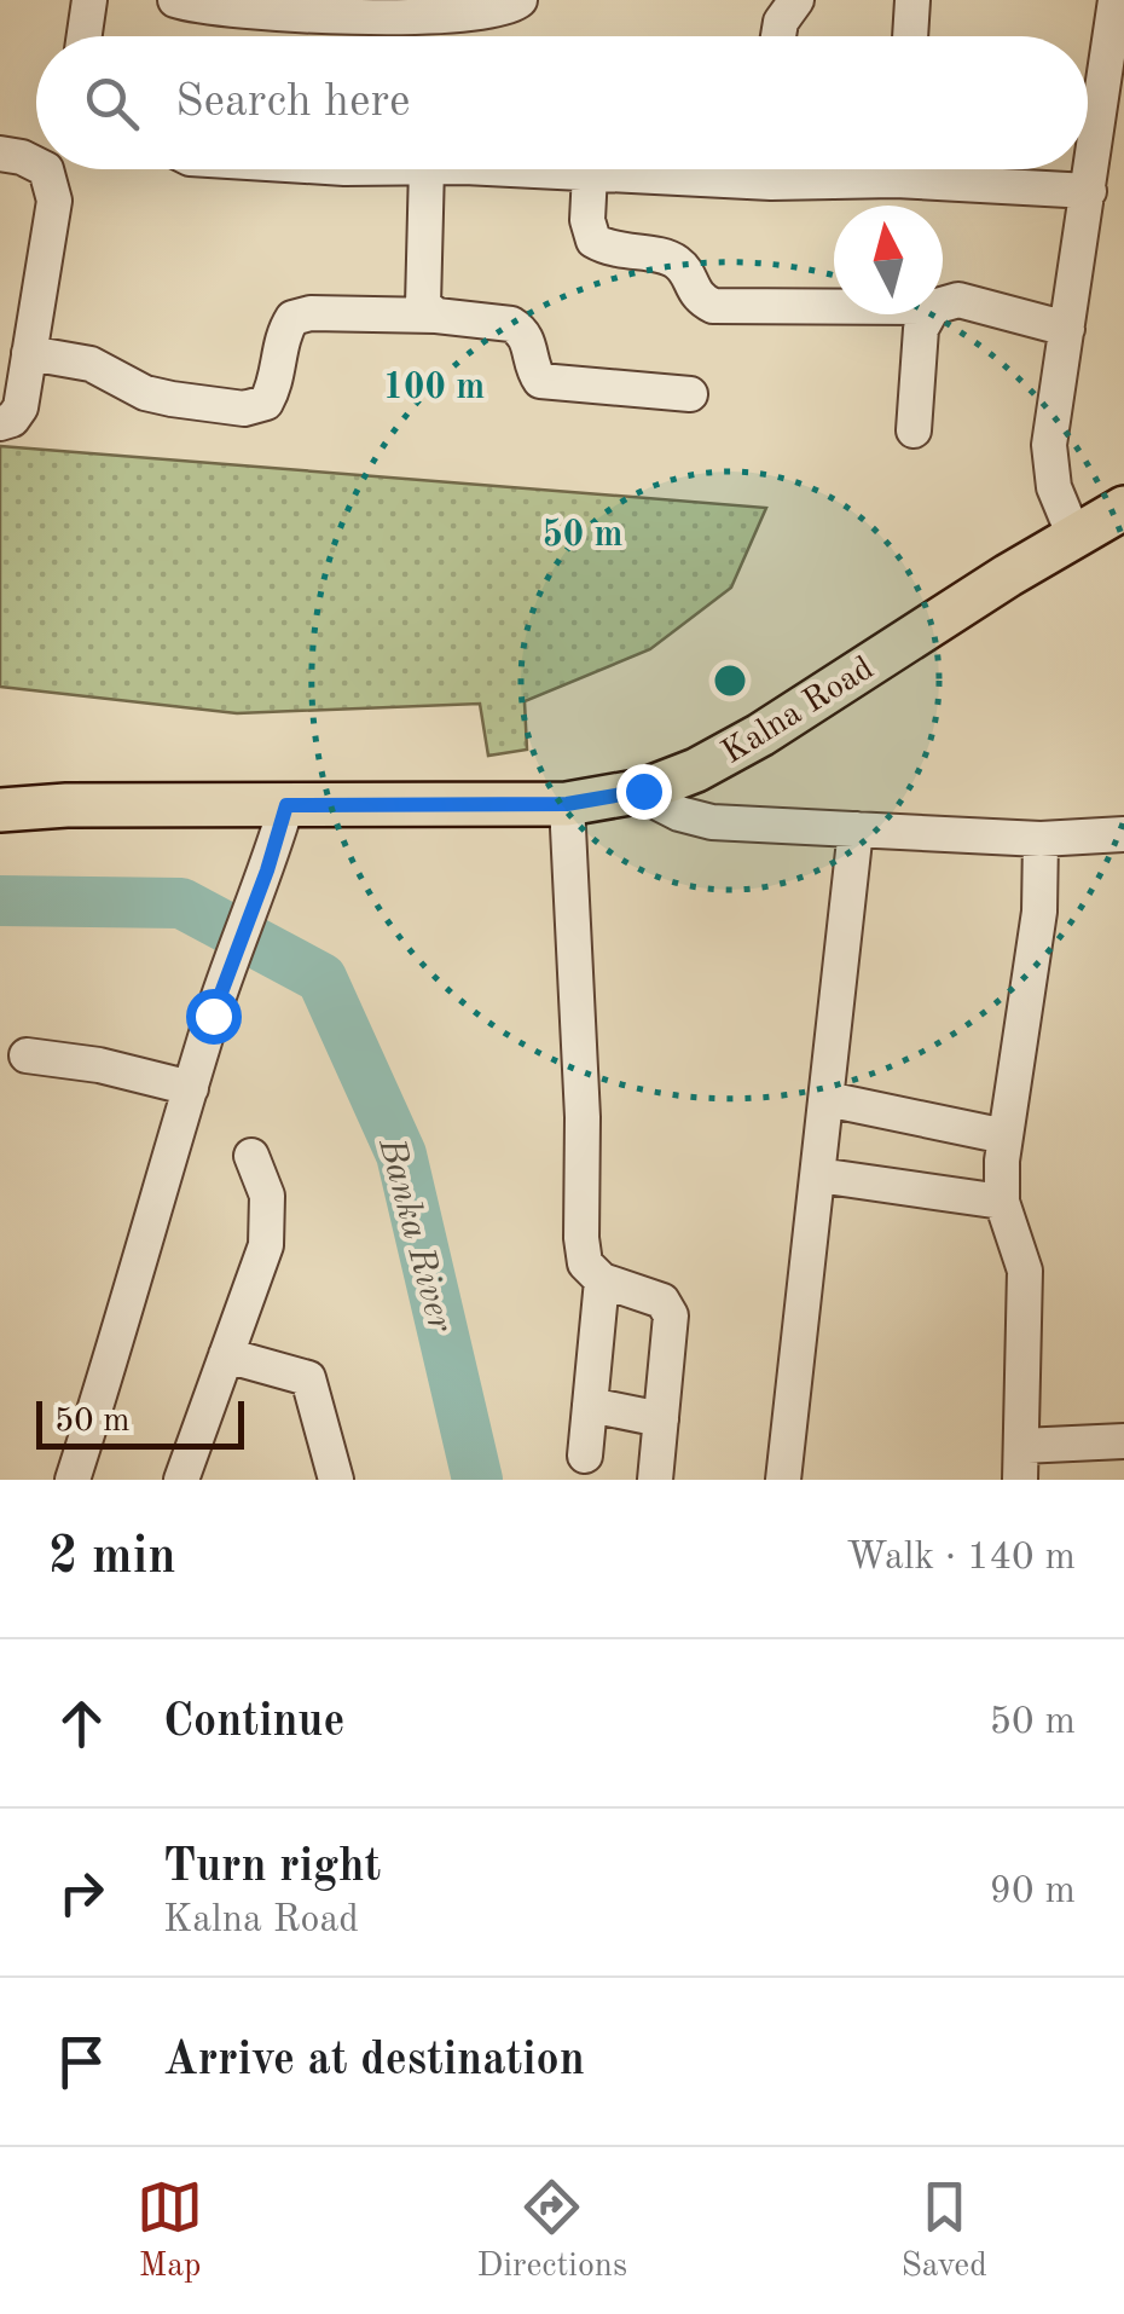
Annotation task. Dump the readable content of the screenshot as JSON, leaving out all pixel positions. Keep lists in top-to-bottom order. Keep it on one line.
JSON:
{"streets":{"main road":["Kalna Road"]},"water":["Banka River"],"scale_bar":"50 m","north":"top","page":{"search":"Search here","scale":"50 m","heading":["2 min","Walk · 140 m"],"list":[["Continue","50 m"],["Turn right","Kalna Road","90 m"],"Arrive at destination"],"nav":["Map","Directions","Saved"]},"rings":["100 m","50 m"]}
